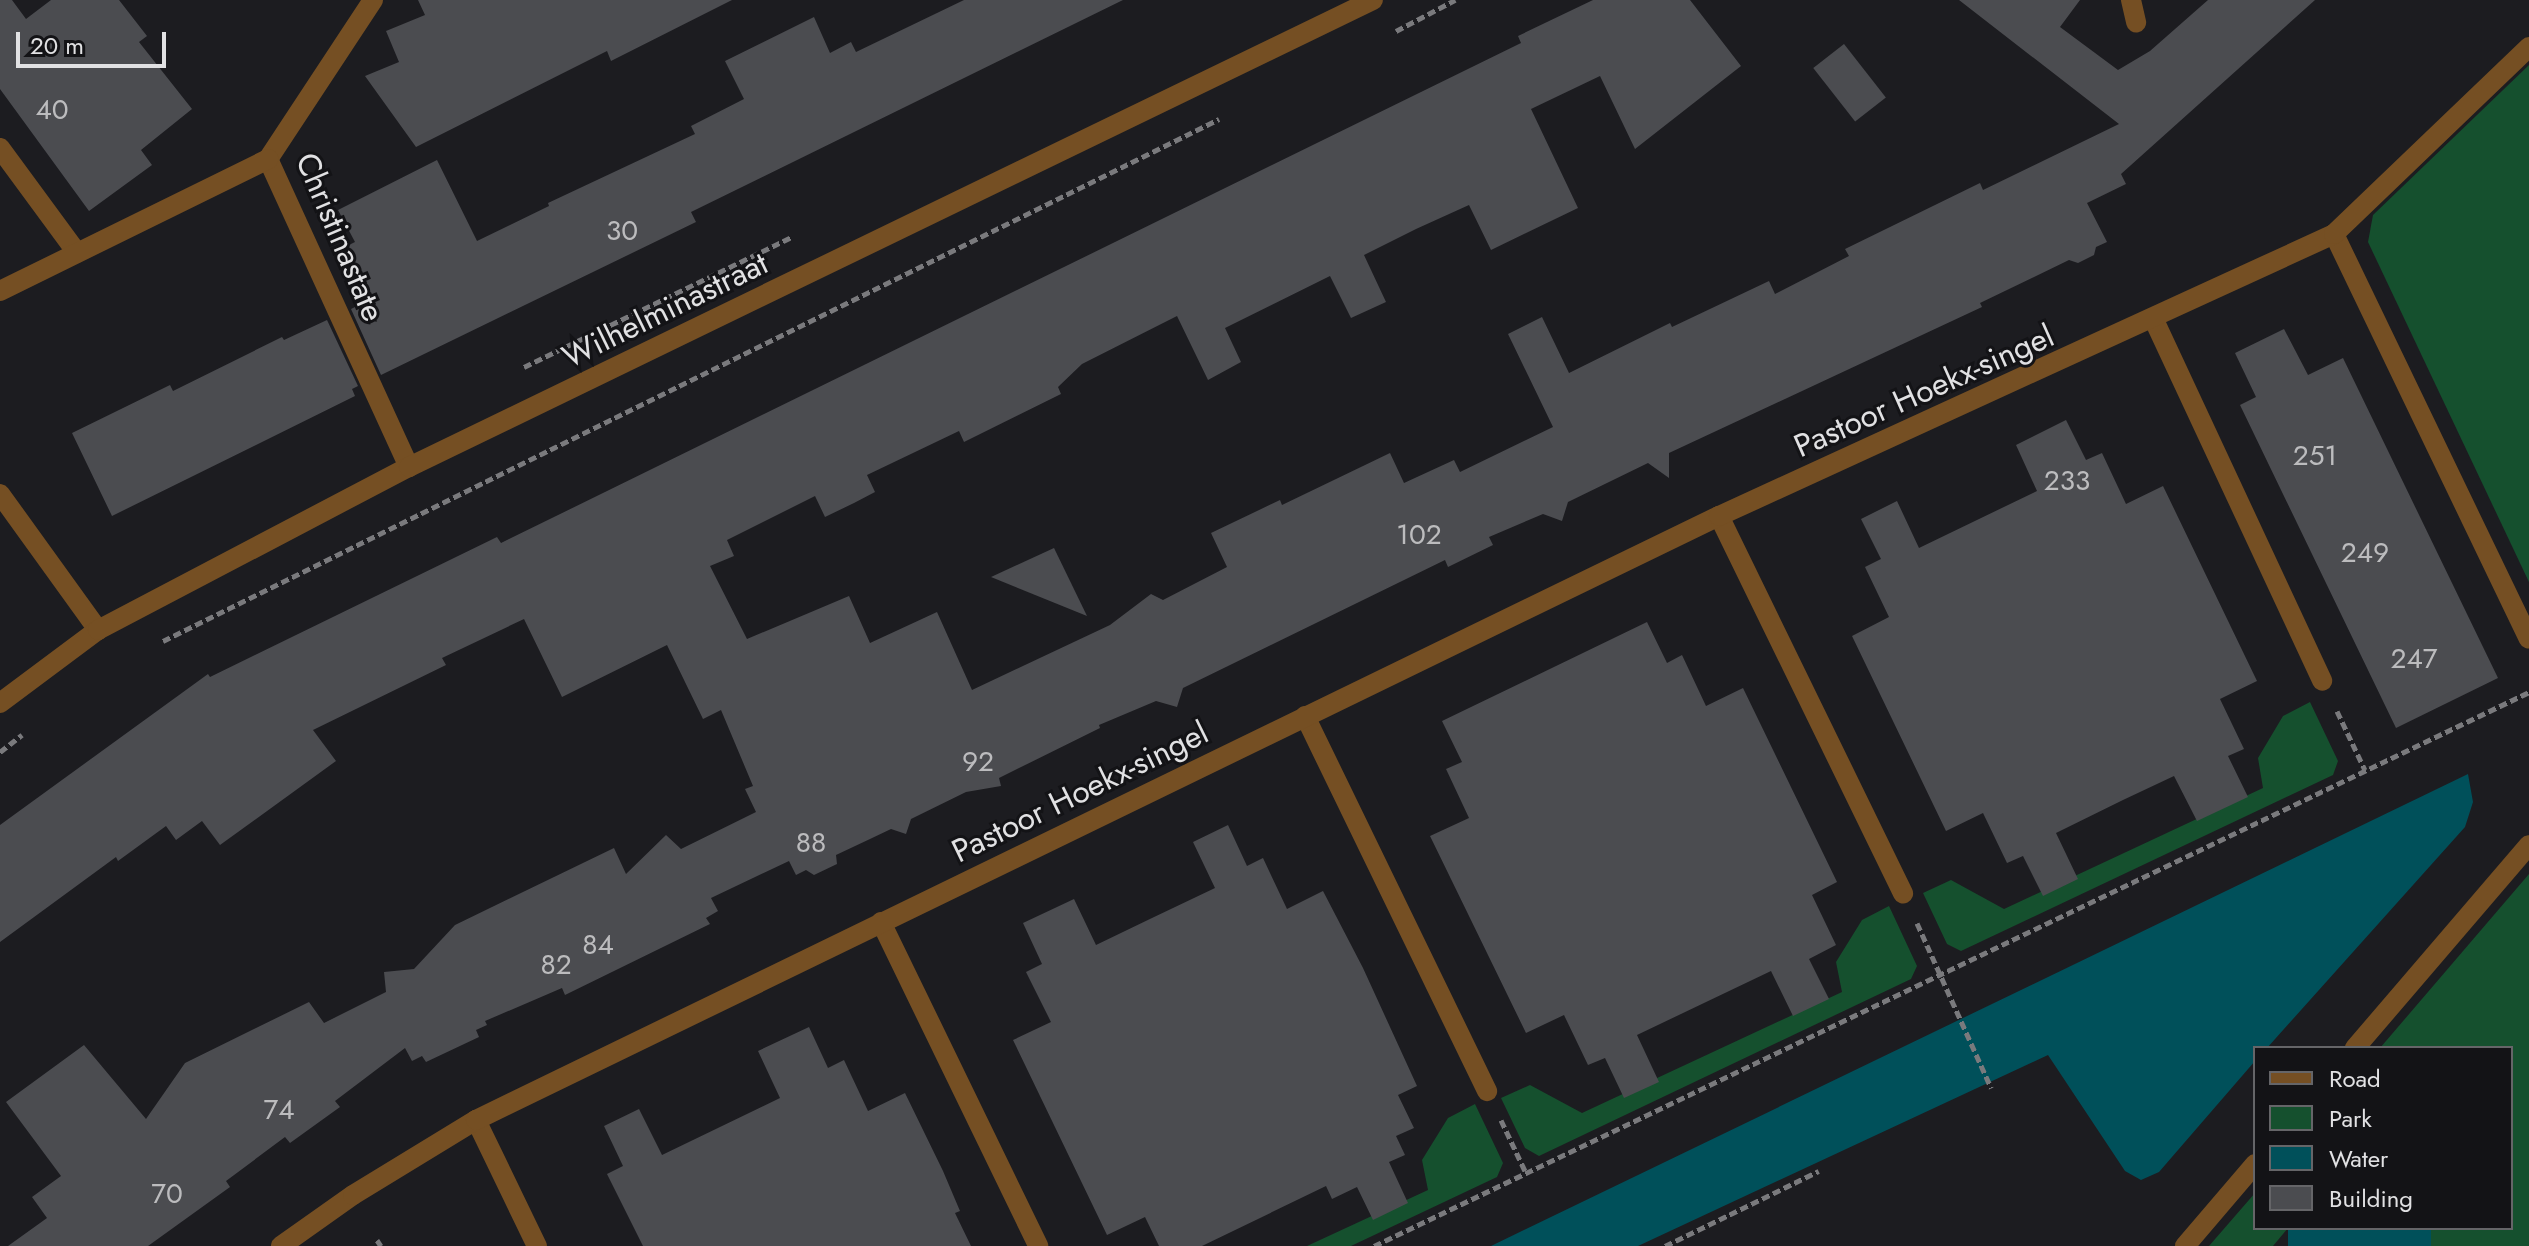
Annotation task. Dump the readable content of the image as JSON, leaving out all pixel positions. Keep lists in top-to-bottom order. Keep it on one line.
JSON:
{"streets":{"street":["Christinastate","Wilhelminastraat","Pastoor Hoekx-singel"]},"crossings":[["Christinastate","Wilhelminastraat"]],"house_numbers":["40","30","251","233","102","249","247","92","88","84","82","74","70"],"legend":["Road","Park","Water","Building"],"scale_bar":"20 m"}
